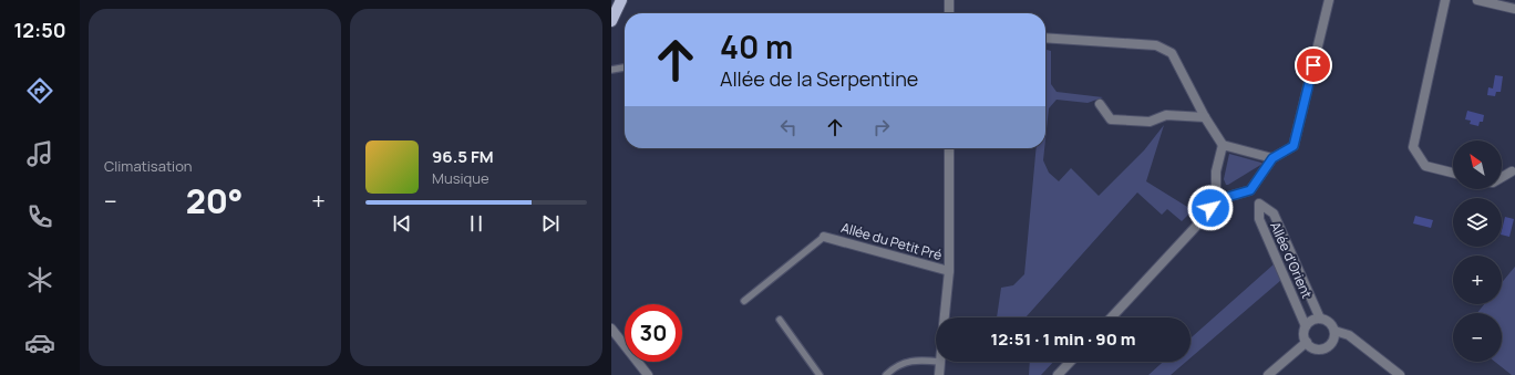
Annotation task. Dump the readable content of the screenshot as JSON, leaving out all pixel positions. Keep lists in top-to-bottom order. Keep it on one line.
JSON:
{"streets":{"street":["Allée du Petit Pré","Allée d'Orient"]},"north":"top left","page":{"tabs":"12:50","tile":"Climatisation","turn":["40 m","Allée de la Serpentine"],"song":["96.5 FM","Musique"],"map_buttons":["+","−"],"heat":["−","20°","+"],"limit":"30","trip":"12:51 · 1 min · 90 m"}}
